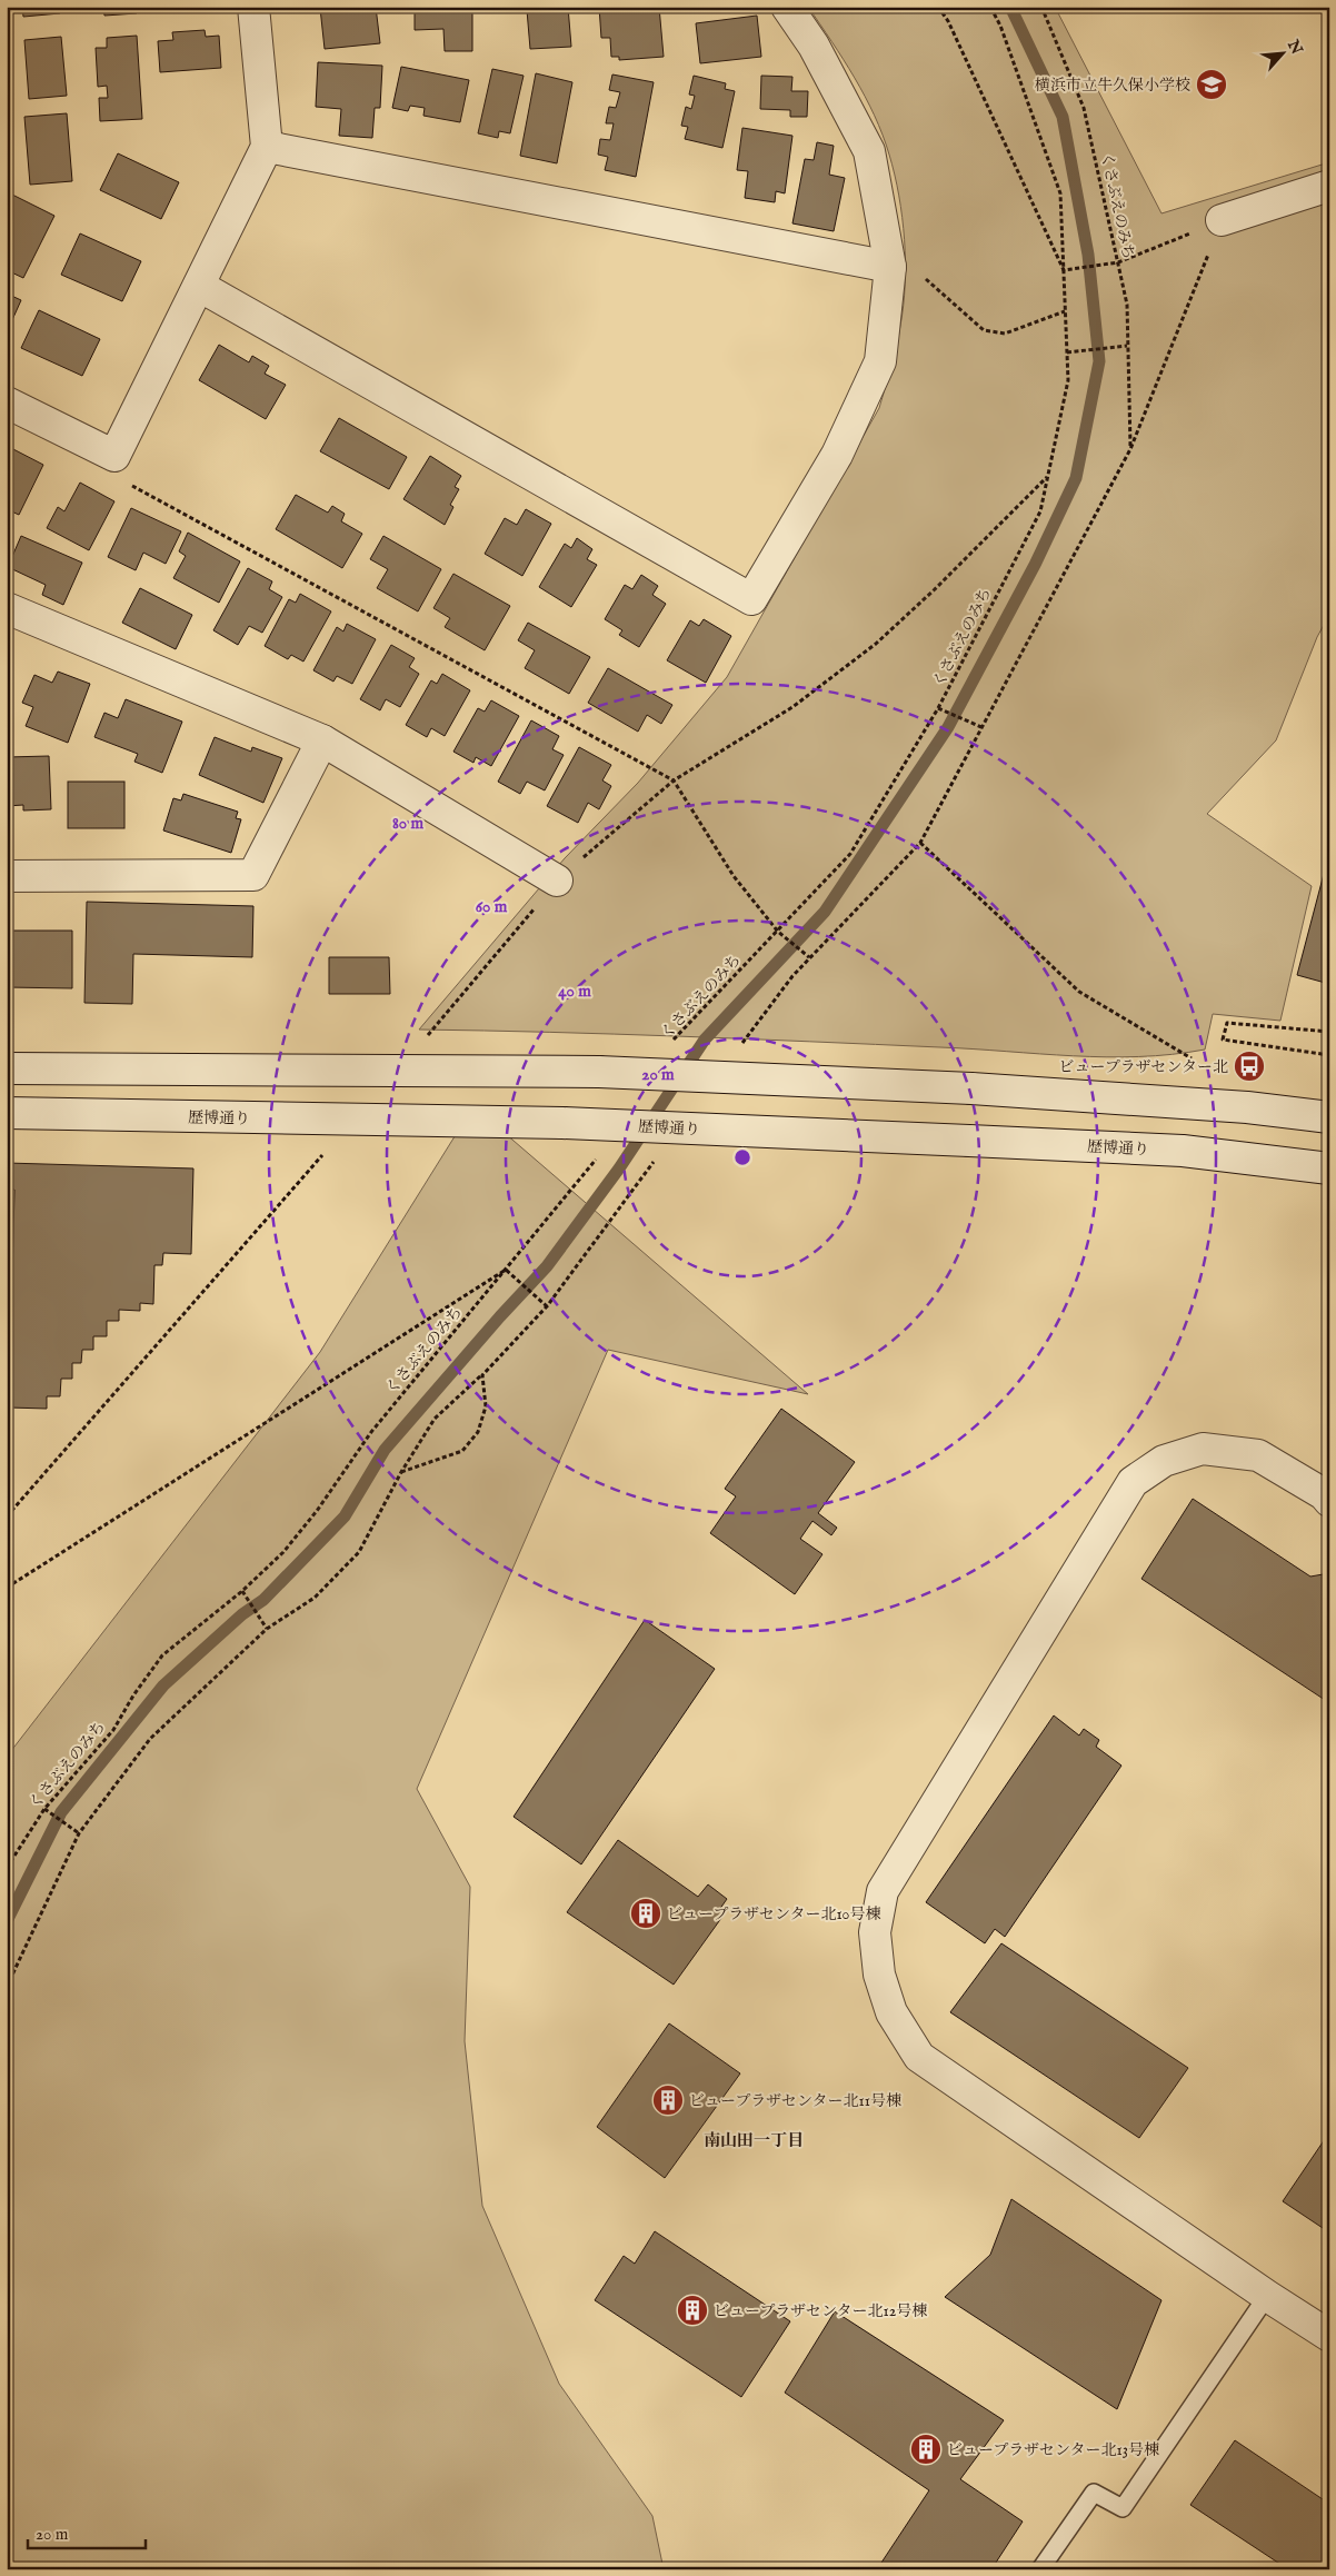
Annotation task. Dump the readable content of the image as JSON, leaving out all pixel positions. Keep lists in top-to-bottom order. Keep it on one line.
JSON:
{"streets":{"street":["歴博通り"],"path":["くさぶえのみち"]},"districts":["南山田一丁目"],"places":{"school or university":["横浜市立牛久保小学校"],"bus stop":["ビュープラザセンター北"],"building":["ビュープラザセンター北10号棟","ビュープラザセンター北11号棟","ビュープラザセンター北12号棟","ビュープラザセンター北13号棟"]},"scale_bar":"20 m","north":"top right","rings":["80 m","60 m","40 m","20 m"]}
